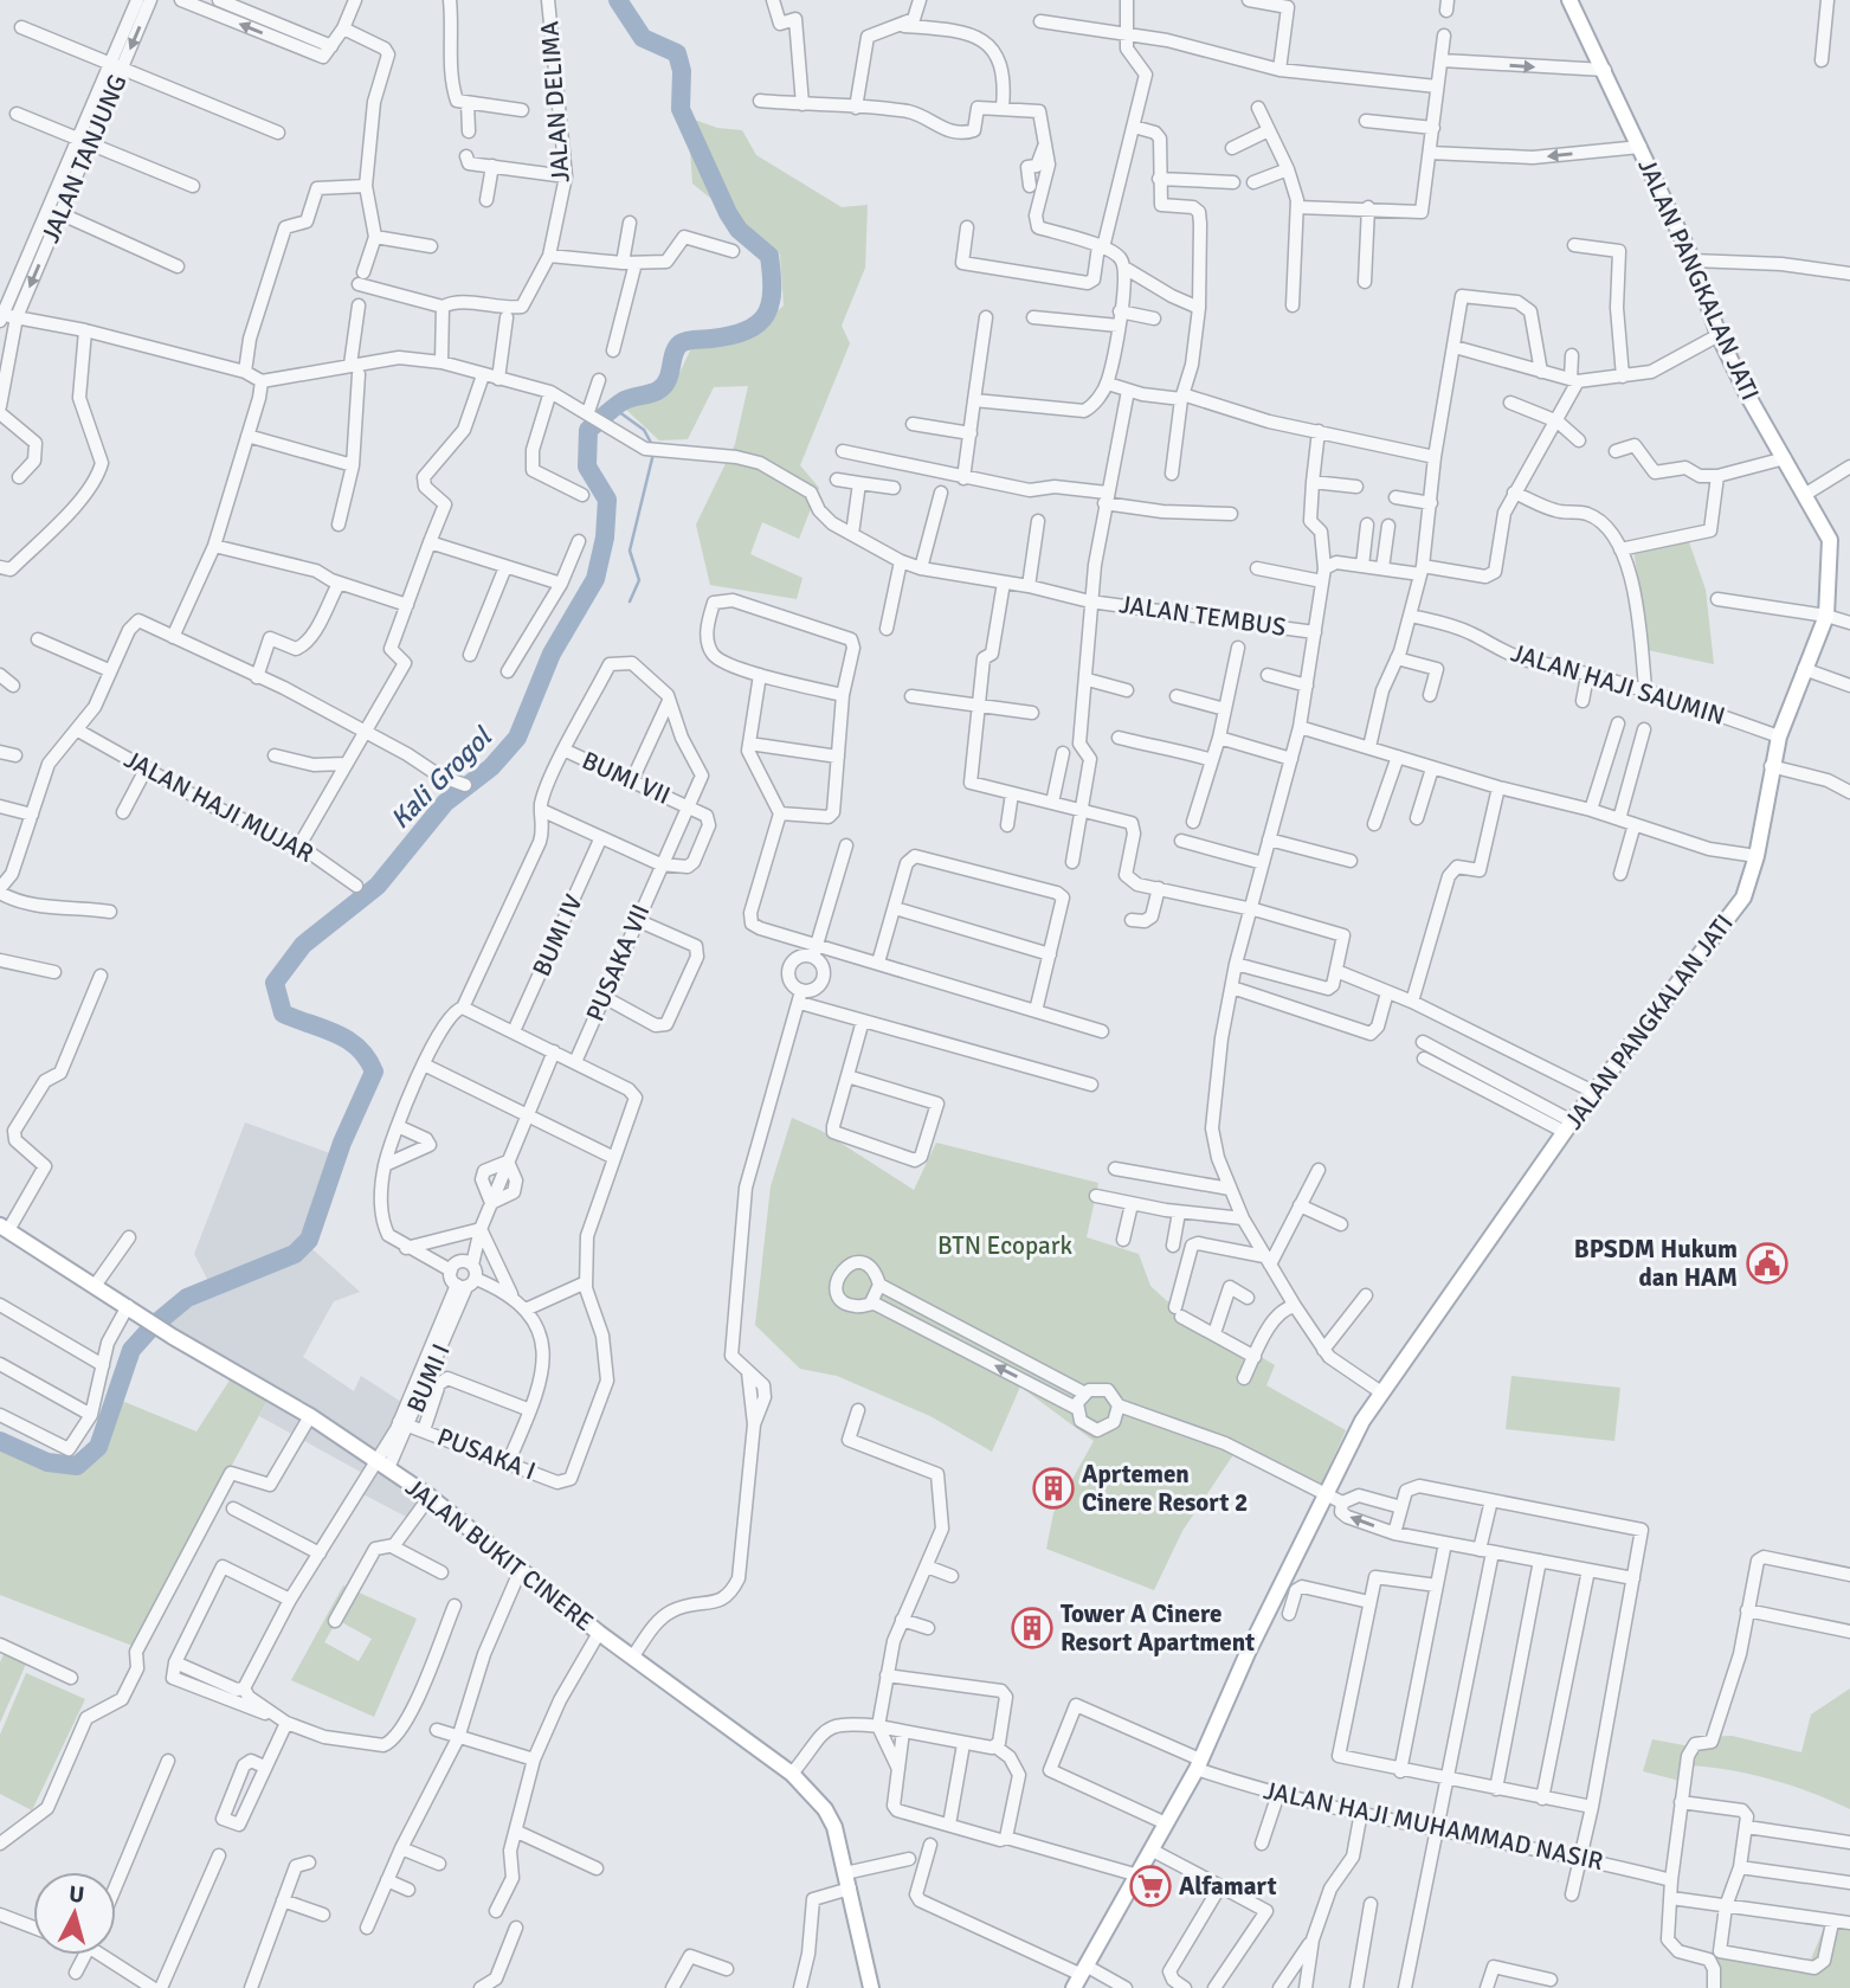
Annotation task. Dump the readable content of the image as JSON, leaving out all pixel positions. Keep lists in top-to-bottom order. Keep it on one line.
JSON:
{"streets":{"main road":["JALAN PANGKALAN JATI","JALAN BUKIT CINERE"],"street":["JALAN DELIMA","JALAN TANJUNG","JALAN TEMBUS","JALAN HAJI SAUMIN","BUMI VII","JALAN HAJI MUJAR","BUMI IV","PUSAKA VII","BUMI I","PUSAKA I","JALAN HAJI MUHAMMAD NASIR"]},"crossings":[["JALAN PANGKALAN JATI","JALAN HAJI SAUMIN"],["JALAN PANGKALAN JATI","JALAN HAJI MUHAMMAD NASIR"],["BUMI VII","PUSAKA VII"],["BUMI I","PUSAKA I"],["BUMI I","JALAN BUKIT CINERE"]],"water":["Kali Grogol"],"parks":["BTN Ecopark"],"places":{"public building":["BPSDM Hukum dan HAM"],"building":["Aprtemen Cinere Resort 2","Tower A Cinere Resort Apartment"],"supermarket":["Alfamart"]},"north":"top"}
